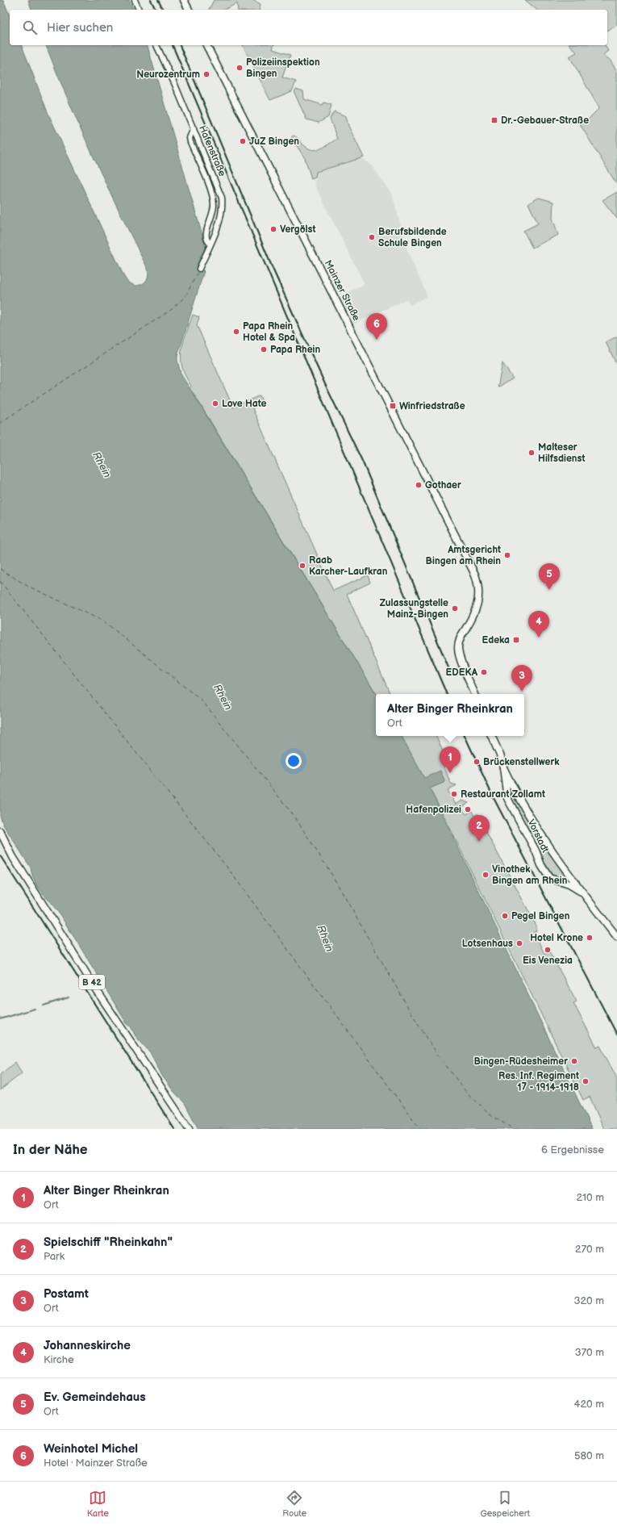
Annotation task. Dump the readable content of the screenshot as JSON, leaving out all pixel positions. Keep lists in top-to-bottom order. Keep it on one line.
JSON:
{"streets":{"main road":["Mainzer Straße","Vorstadt","B 42"],"street":["Hafenstraße"]},"water":["Rhein"],"places":{"other":["Polizeiinspektion Bingen","Neurozentrum","JuZ Bingen","Vergölst","Berufsbildende Schule Bingen","Papa Rhein Hotel & Spa","Papa Rhein","Love Hate","Malteser Hilfsdienst","Gothaer","Amtsgericht Bingen am Rhein","Raab Karcher-Laufkran","Zulassungstelle Mainz-Bingen","EDEKA","Brückenstellwerk","Restaurant Zollamt","Hafenpolizei","Vinothek Bingen am Rhein","Pegel Bingen","Hotel Krone","Lotsenhaus","Eis Venezia","Bingen-Rüdesheimer","Res. Inf. Regiment 17 - 1914-1918"],"transit":["Dr.-Gebauer-Straße","Winfriedstraße","Edeka"]},"page":{"search":"Hier suchen","pins":["6","5","4","3","1","2"],"popup":["Alter Binger Rheinkran","Ort"],"heading":["In der Nähe","6 Ergebnisse"],"list":[{"mark":"1","name":"Alter Binger Rheinkran","note":"Ort","value":"210 m"},{"mark":"2","name":"Spielschiff \"Rheinkahn\"","note":"Park","value":"270 m"},{"mark":"3","name":"Postamt","note":"Ort","value":"320 m"},{"mark":"4","name":"Johanneskirche","note":"Kirche","value":"370 m"},{"mark":"5","name":"Ev. Gemeindehaus","note":"Ort","value":"420 m"},{"mark":"6","name":"Weinhotel Michel","note":"Hotel · Mainzer Straße","value":"580 m"}],"nav":["Karte","Route","Gespeichert"]}}
